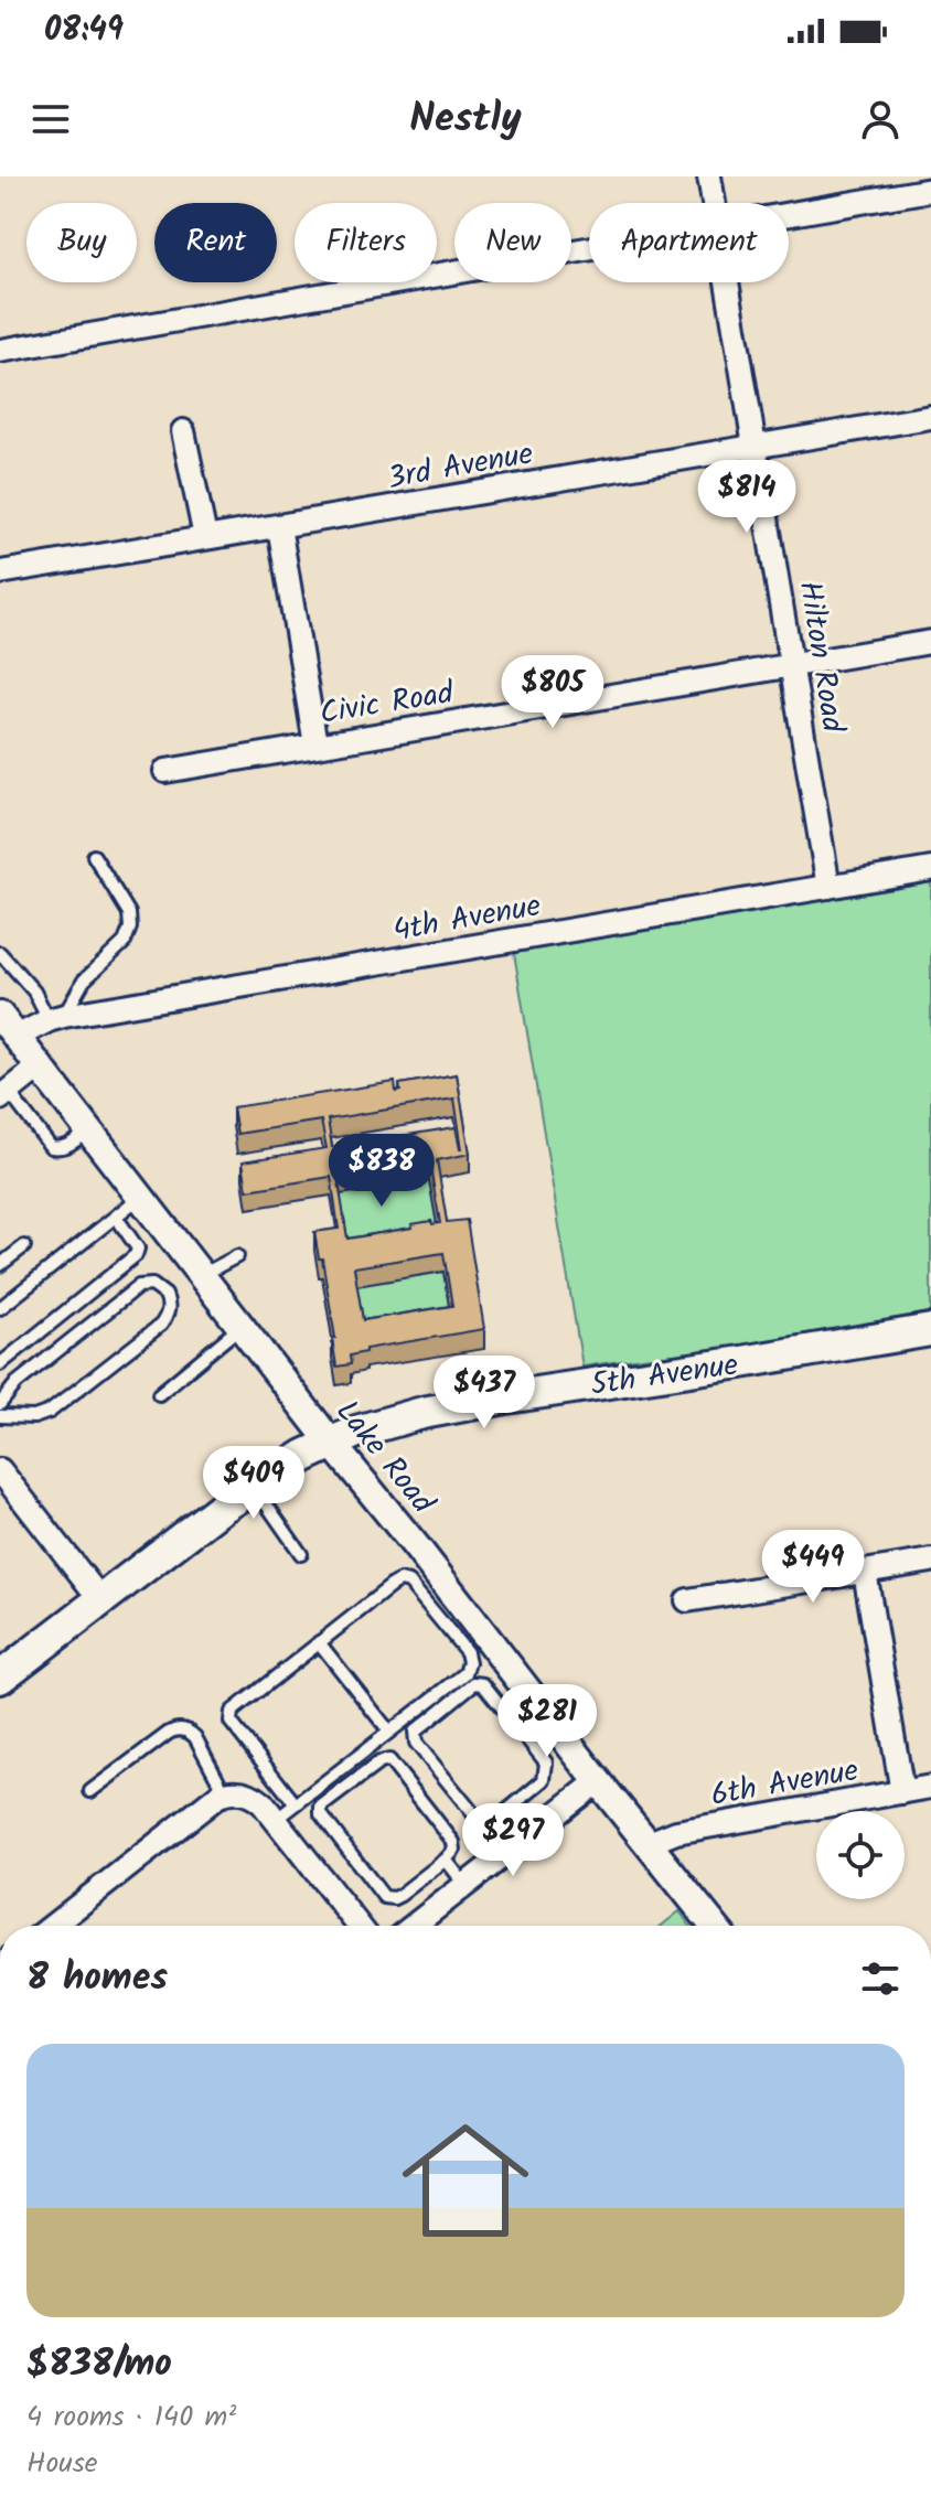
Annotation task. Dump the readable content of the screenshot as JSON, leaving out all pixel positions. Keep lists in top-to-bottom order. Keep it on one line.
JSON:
{"streets":{"main road":["5th Avenue"],"street":["3rd Avenue","Hilton Road","Civic Road","4th Avenue","Lake Road","6th Avenue"]},"crossings":[["3rd Avenue","Hilton Road"],["Hilton Road","Civic Road"],["Hilton Road","4th Avenue"],["4th Avenue","Lake Road"],["5th Avenue","Lake Road"],["Lake Road","6th Avenue"]],"page":{"status":"08:49","header":"Nestly","chip":["Buy","Rent","Filters","New","Apartment"],"price":["$814","$805","$838","$437","$409","$449","$281","$297"],"heading":"8 homes","list":[{"name":"$838/mo","note":"4 rooms · 140 m² · House"}]}}
